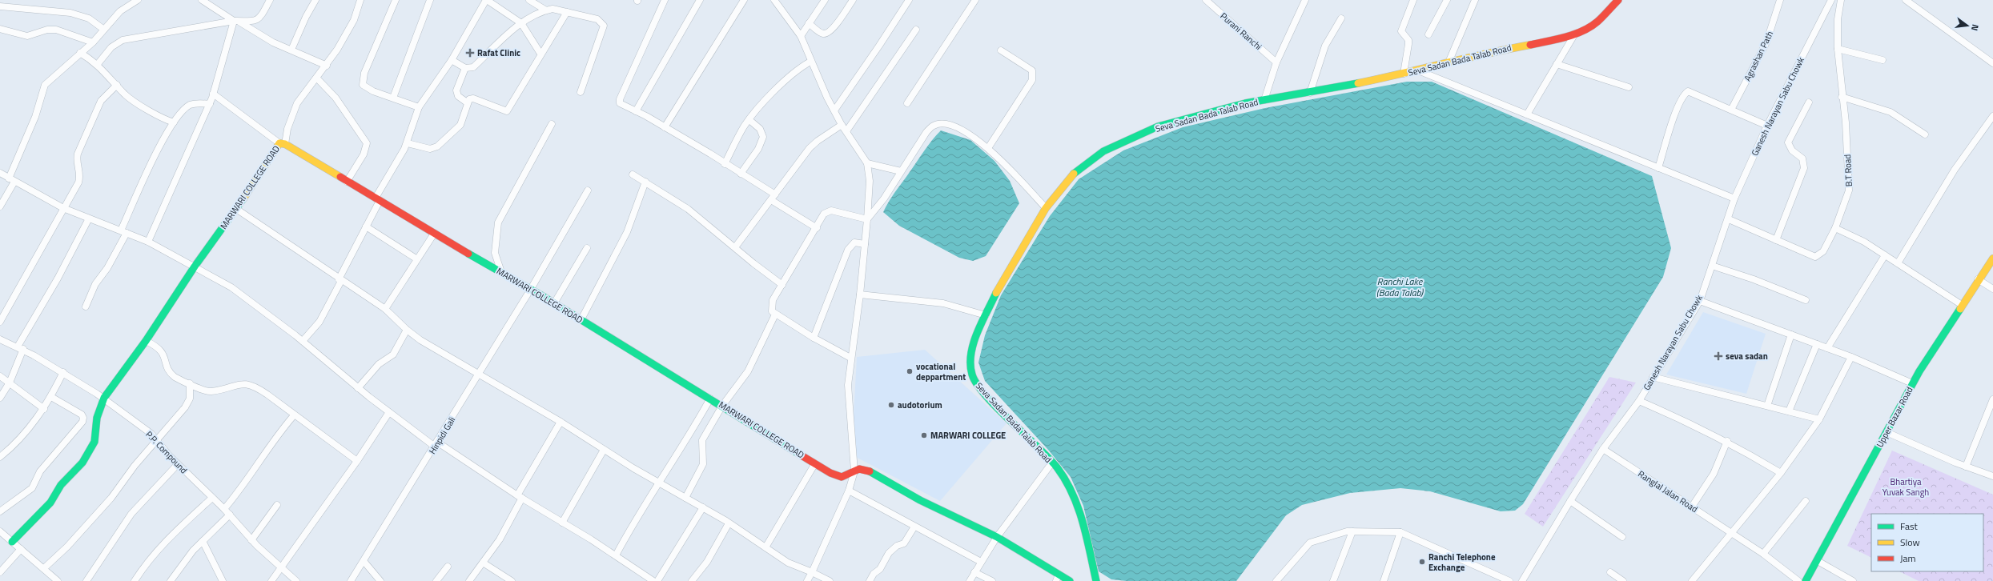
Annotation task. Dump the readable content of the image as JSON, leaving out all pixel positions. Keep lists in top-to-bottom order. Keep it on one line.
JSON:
{"streets":{"street":["Purani Ranchi","Agrashan Path","Seva Sadan Bada Talab Road","Ganesh Narayan Sabu Chowk","B.T Road","MARWARI COLLEGE ROAD","Upper Bazar Road","Hinpidi Gali","P.P. Compound","Ranglal Jalan Road"]},"crossings":[["Ganesh Narayan Sabu Chowk","B.T Road"],["Ganesh Narayan Sabu Chowk","Ranglal Jalan Road"],["MARWARI COLLEGE ROAD","Hinpidi Gali"],["MARWARI COLLEGE ROAD","P.P. Compound"]],"water":["Ranchi Lake (Bada Talab)"],"parks":["Bhartiya Yuvak Sangh"],"places":{"health":["Rafat Clinic","seva sadan"],"other":["vocational deppartment","audotorium","MARWARI COLLEGE","Ranchi Telephone Exchange"]},"legend":["Fast","Slow","Jam"],"north":"right"}
